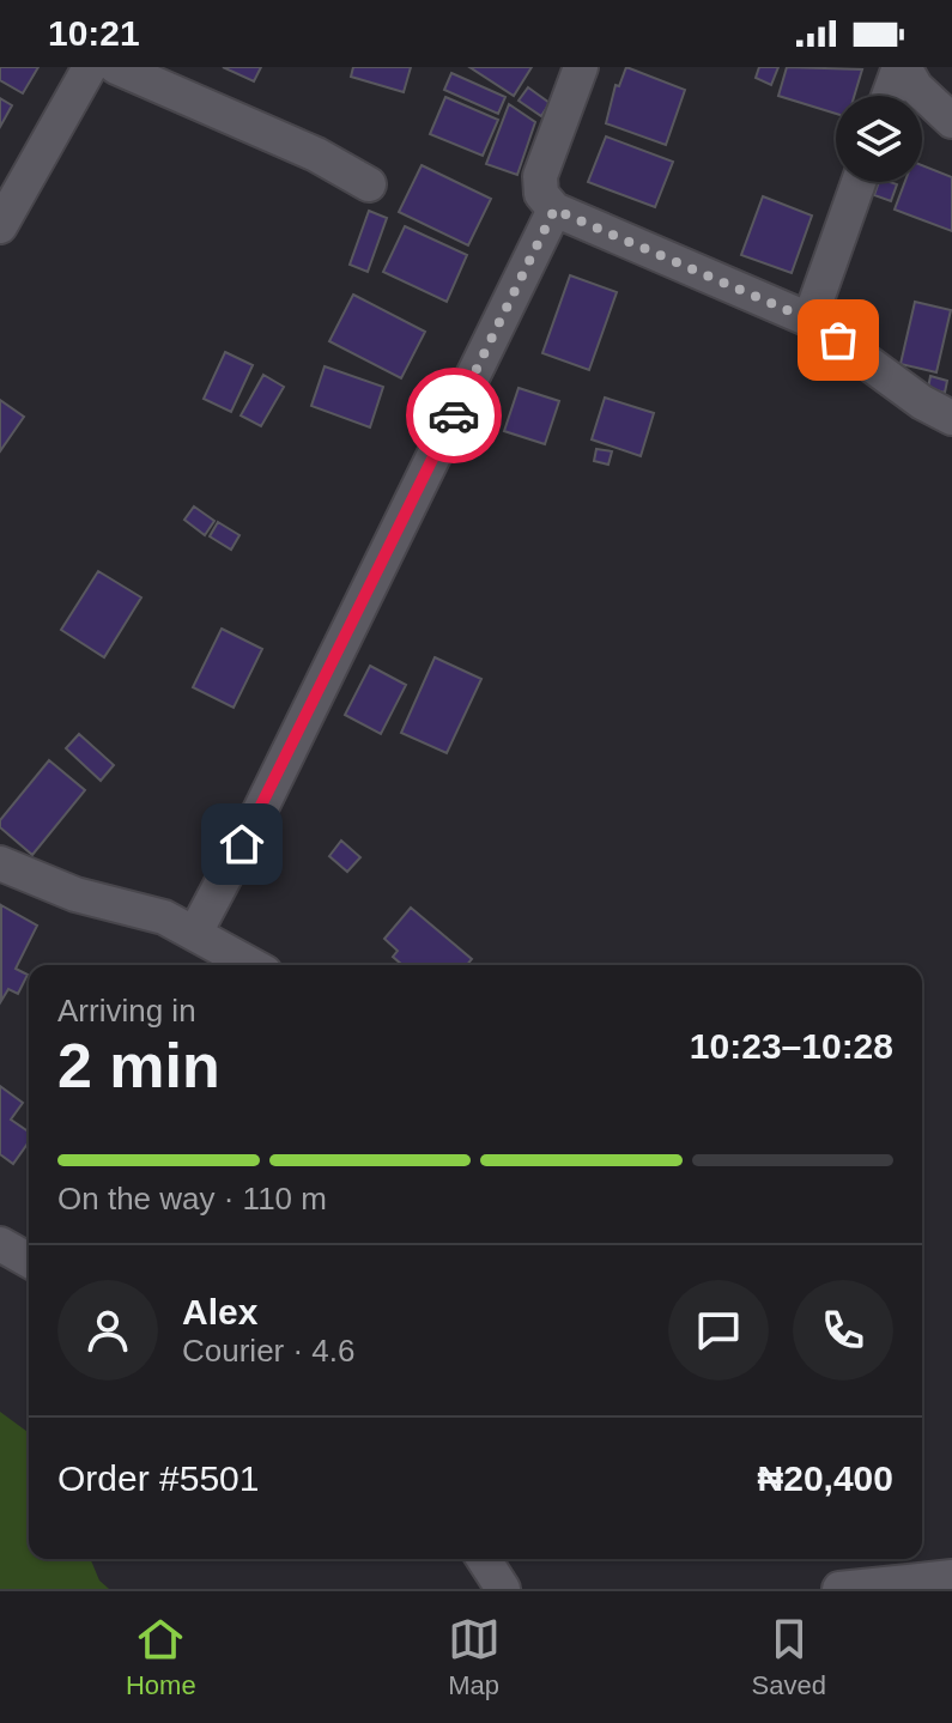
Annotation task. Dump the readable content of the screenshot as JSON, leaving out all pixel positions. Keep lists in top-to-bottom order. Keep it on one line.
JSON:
{"page":{"status":"10:21","heading":["2 min","Arriving in","10:23–10:28"],"panel":["Alex","Courier · 4.6","Order #5501","₦20,400"],"bar":"On the way · 110 m","tabs":["Home","Map","Saved"]}}
